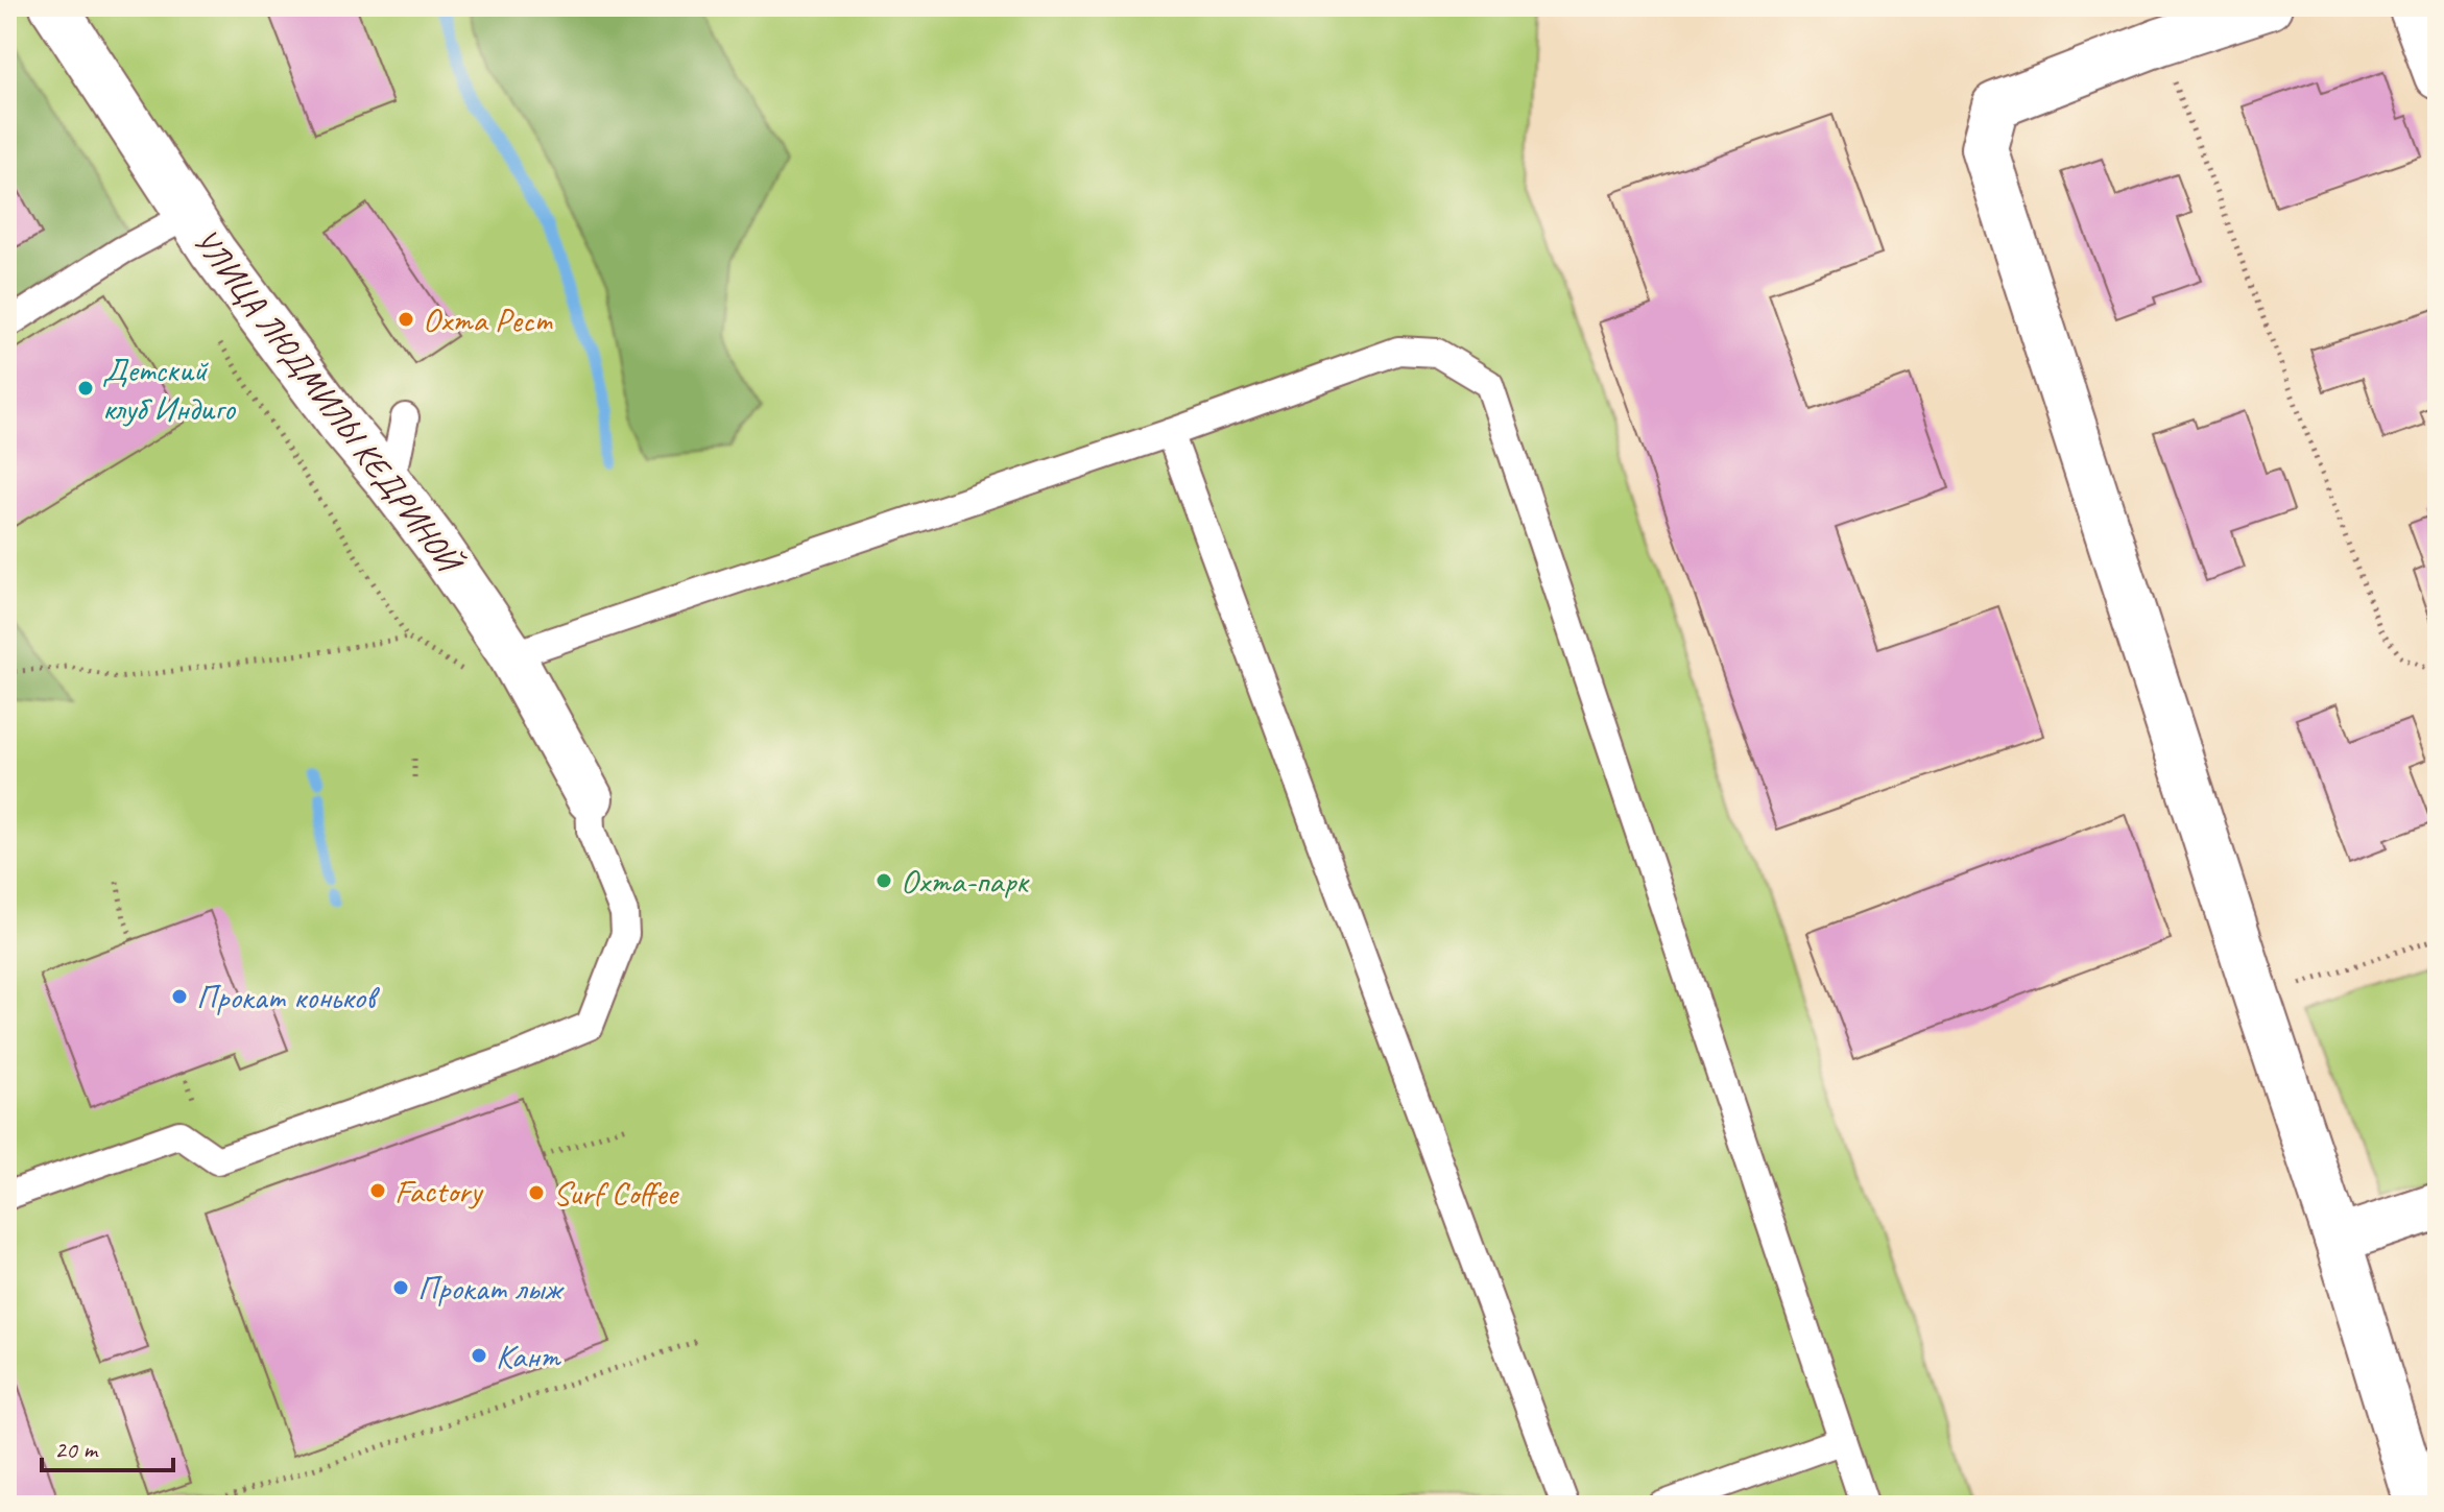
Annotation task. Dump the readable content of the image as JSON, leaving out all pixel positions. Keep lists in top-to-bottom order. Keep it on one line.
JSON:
{"streets":{"street":["УЛИЦА ЛЮДМИЛЫ КЕДРИНОЙ"]},"places":["Охта Рест","Детский клуб Индиго","Охта-парк","Прокат коньков","Factory","Surf Coffee","Прокат лыж","Кант"],"scale_bar":"20 m"}
